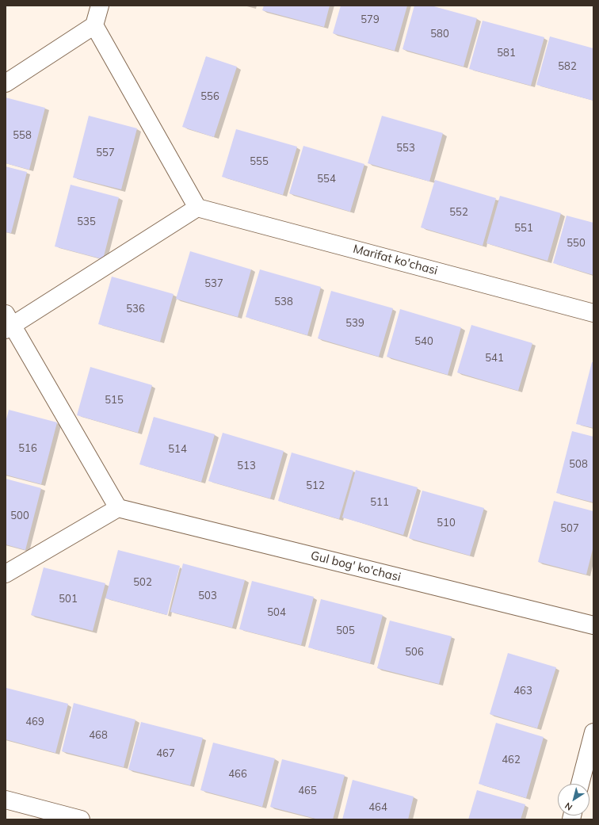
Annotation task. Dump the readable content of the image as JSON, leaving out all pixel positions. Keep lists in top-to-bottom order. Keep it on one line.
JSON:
{"streets":{"street":["Marifat ko'chasi","Gul bog' ko'chasi"]},"house_numbers":["579","580","581","582","556","558","553","557","555","554","552","535","551","550","537","538","536","539","540","541","515","516","514","508","513","512","511","500","510","507","502","503","501","504","505","506","463","469","468","467","462","466","465","464"],"north":"bottom left"}
